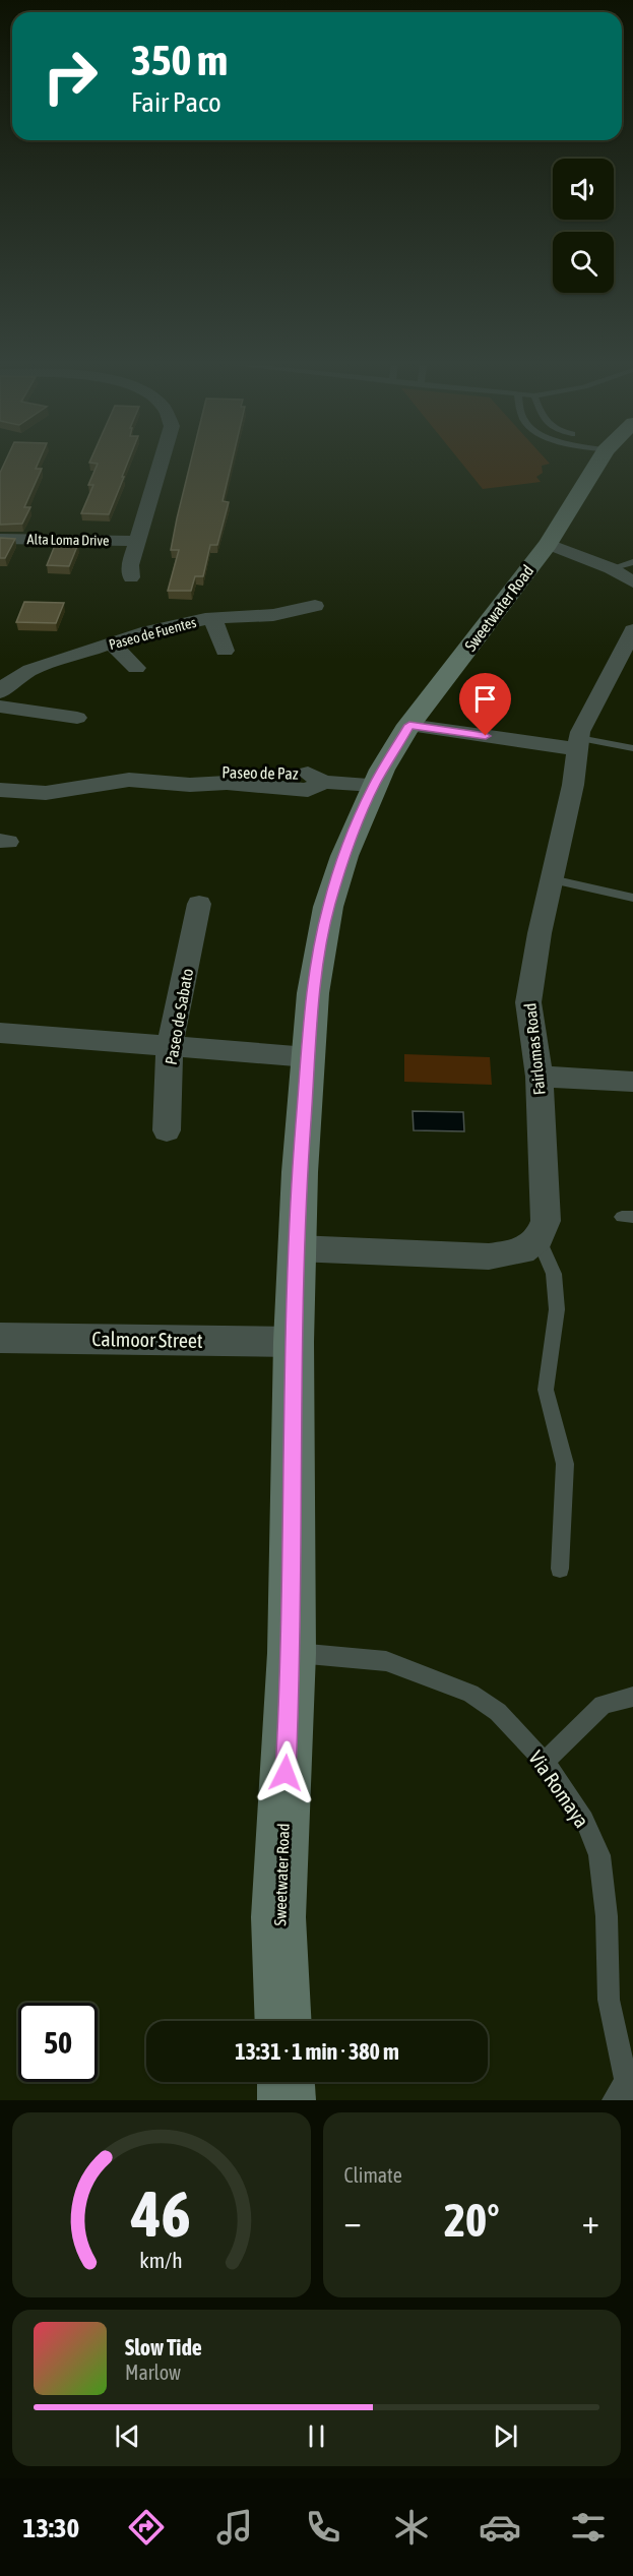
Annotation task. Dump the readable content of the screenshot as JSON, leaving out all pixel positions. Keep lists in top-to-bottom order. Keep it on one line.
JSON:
{"streets":{"main road":["Sweetwater Road"],"street":["Alta Loma Drive","Paseo de Fuentes","Paseo de Paz","Paseo de Sabato","Fairlomas Road","Calmoor Street"],"lane":["Via Romaya"]},"crossings":[["Sweetwater Road","Paseo de Paz"],["Sweetwater Road","Calmoor Street"],["Sweetwater Road","Via Romaya"]],"page":{"turn":["350 m","Fair Paco"],"limit":"50","trip":"13:31 · 1 min · 380 m","tile":"Climate","heat":["−","20°","+"],"song":["Slow Tide","Marlow"],"tabs":"13:30","gauge":["46","km/h"]}}
